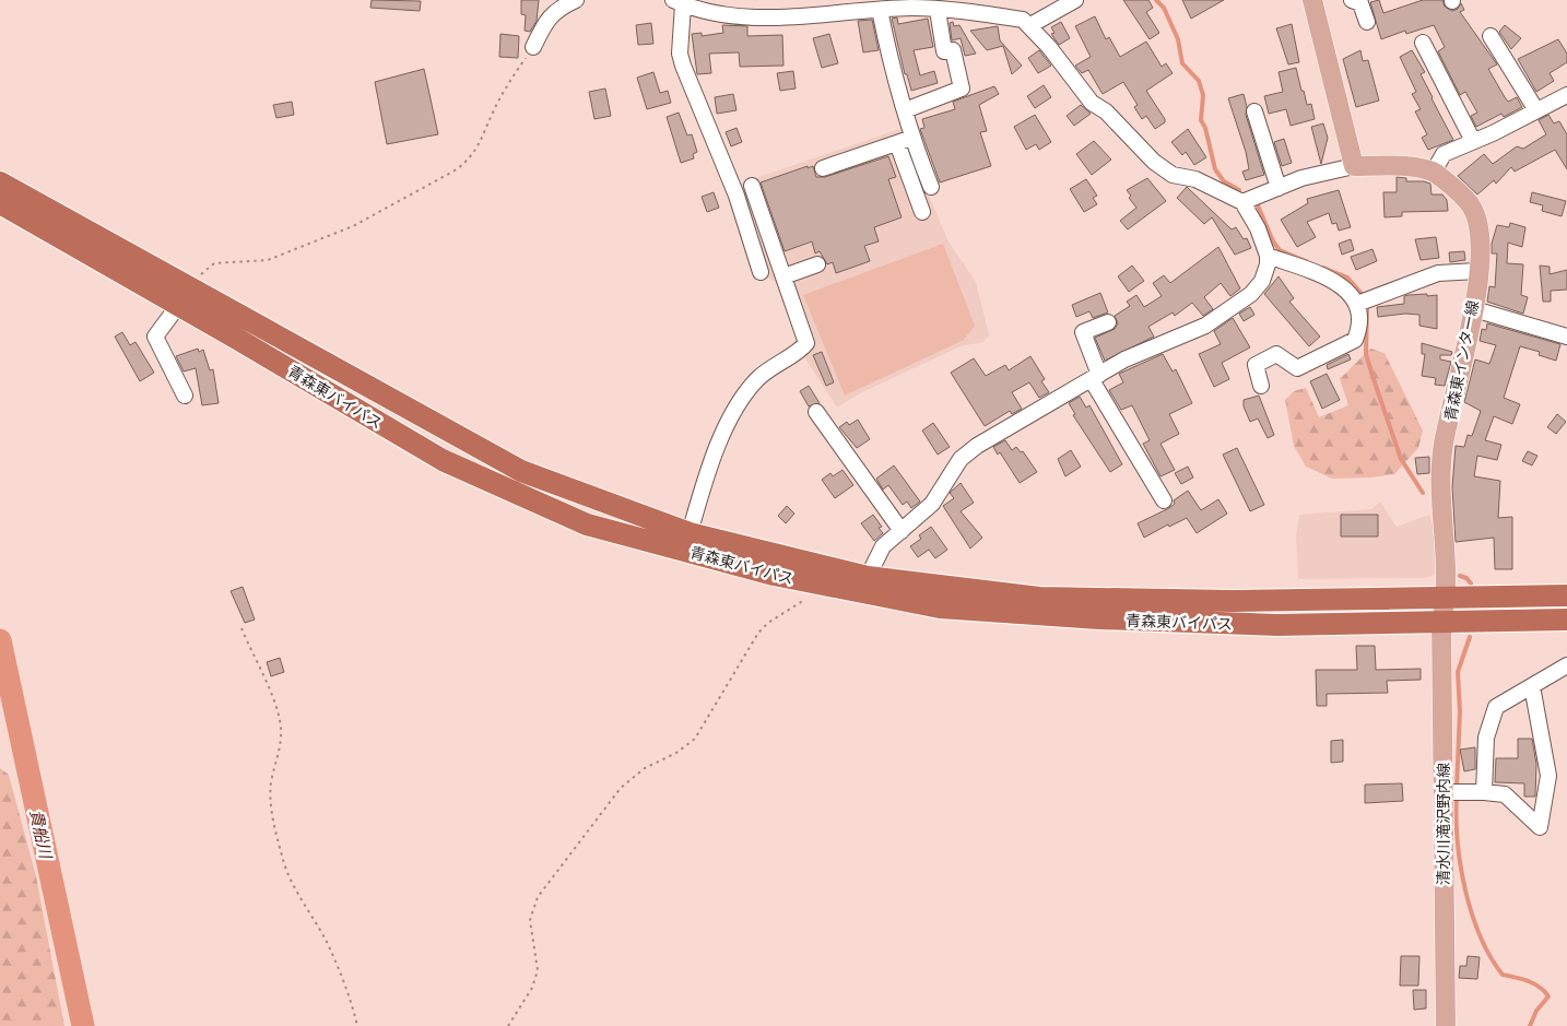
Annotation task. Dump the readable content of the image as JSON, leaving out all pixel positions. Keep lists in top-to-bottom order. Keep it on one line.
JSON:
{"streets":{"highway":["青森東バイパス"],"main road":["青森東インター線","清水川滝沢野内線"]},"crossings":[["青森東インター線","青森東バイパス"],["青森東インター線","清水川滝沢野内線"],["青森東バイパス","清水川滝沢野内線"]],"water":["貴船川"]}
